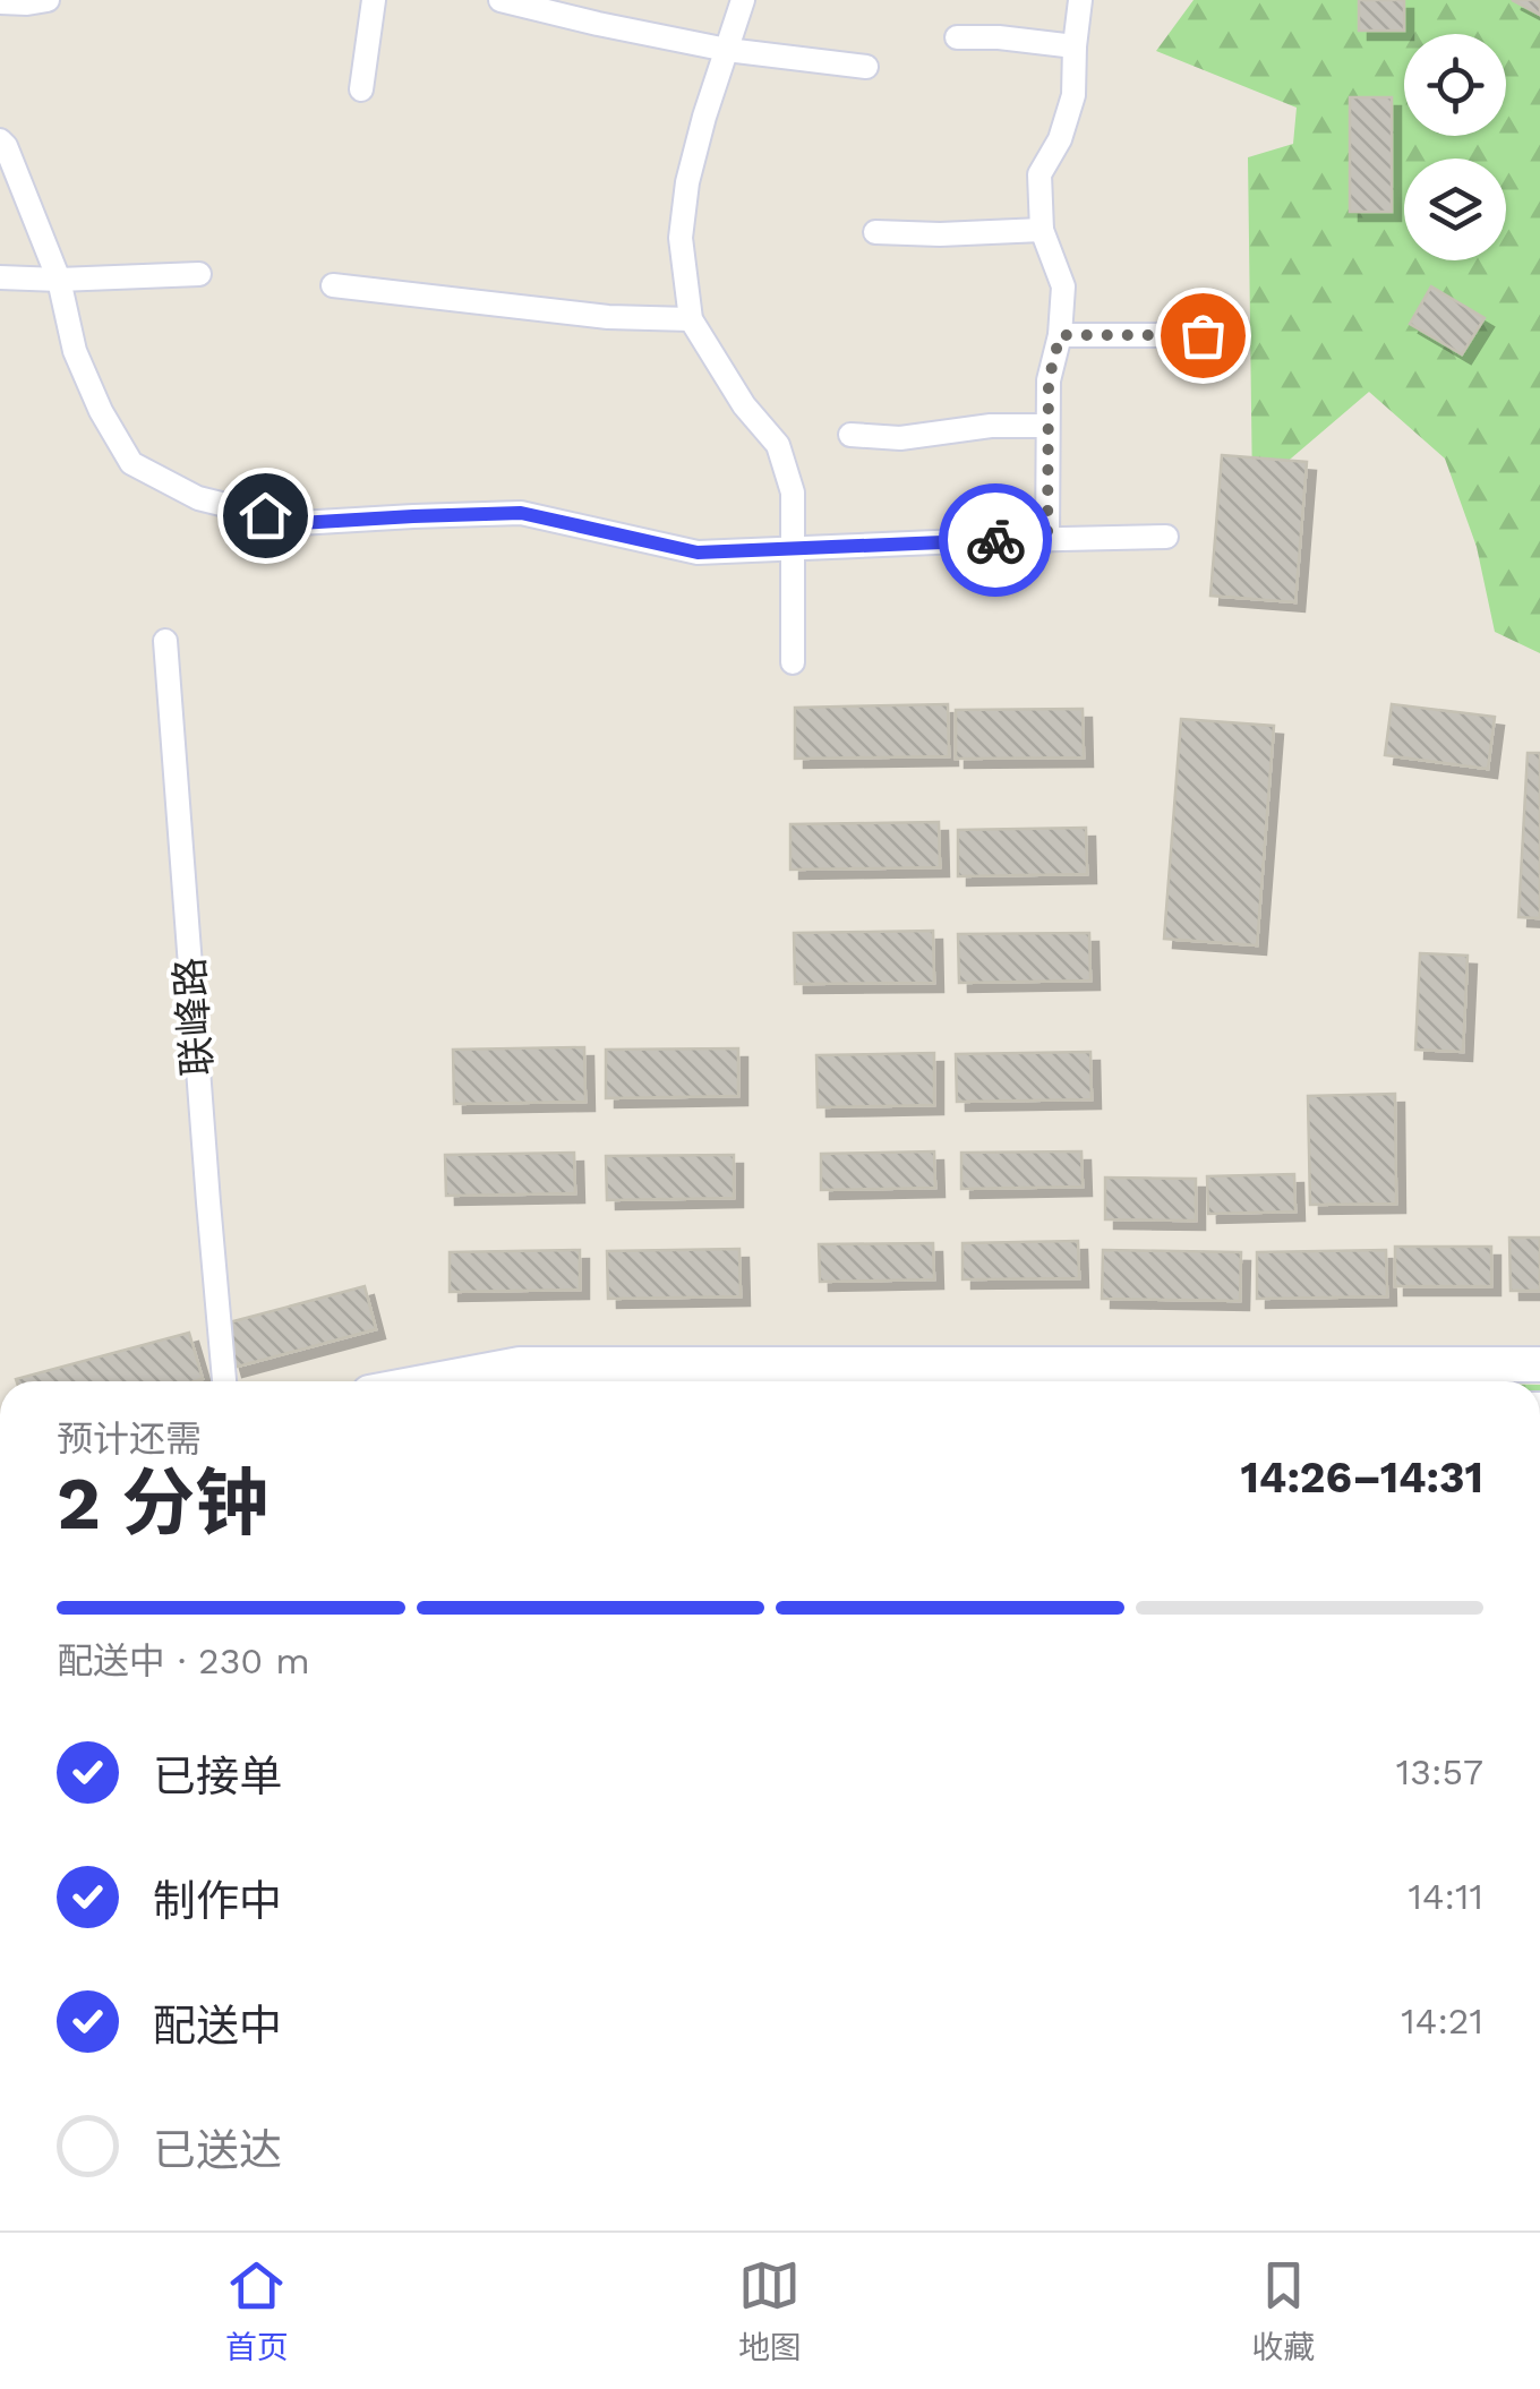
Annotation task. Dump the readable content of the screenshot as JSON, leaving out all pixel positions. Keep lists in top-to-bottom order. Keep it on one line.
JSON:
{"streets":{"street":["联峰路"]},"page":{"heading":["2 分钟","预计还需","14:26–14:31"],"bar":"配送中 · 230 m","list":[["已接单","13:57"],["制作中","14:11"],["配送中","14:21"],"已送达"],"tabs":["首页","地图","收藏"]}}
